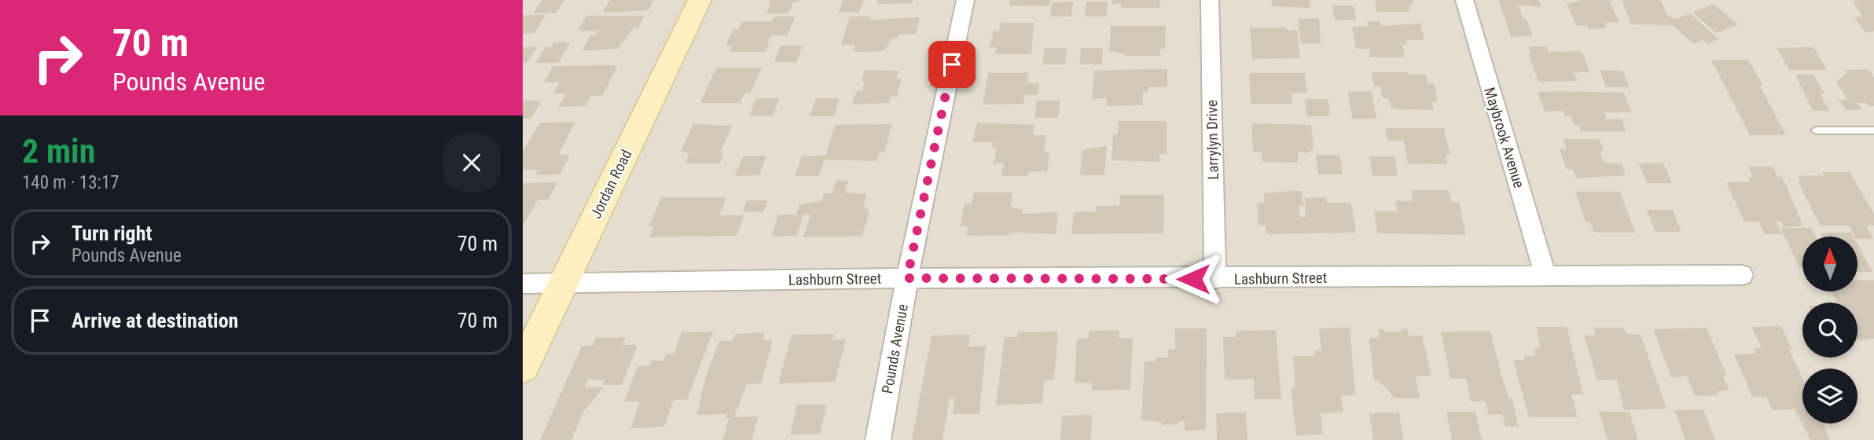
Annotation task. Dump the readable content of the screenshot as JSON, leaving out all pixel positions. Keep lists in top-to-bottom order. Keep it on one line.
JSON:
{"streets":{"street":["Maybrook Avenue","Larrylyn Drive","Jordan Road","Lashburn Street","Pounds Avenue"]},"crossings":[["Maybrook Avenue","Lashburn Street"],["Larrylyn Drive","Lashburn Street"],["Jordan Road","Lashburn Street"],["Lashburn Street","Pounds Avenue"]],"north":"top","page":{"turn":["70 m","Pounds Avenue"],"heading":["2 min","140 m · 13:17"],"list":[{"name":"Turn right","note":"Pounds Avenue","value":"70 m"},{"name":"Arrive at destination","value":"70 m"}]}}
